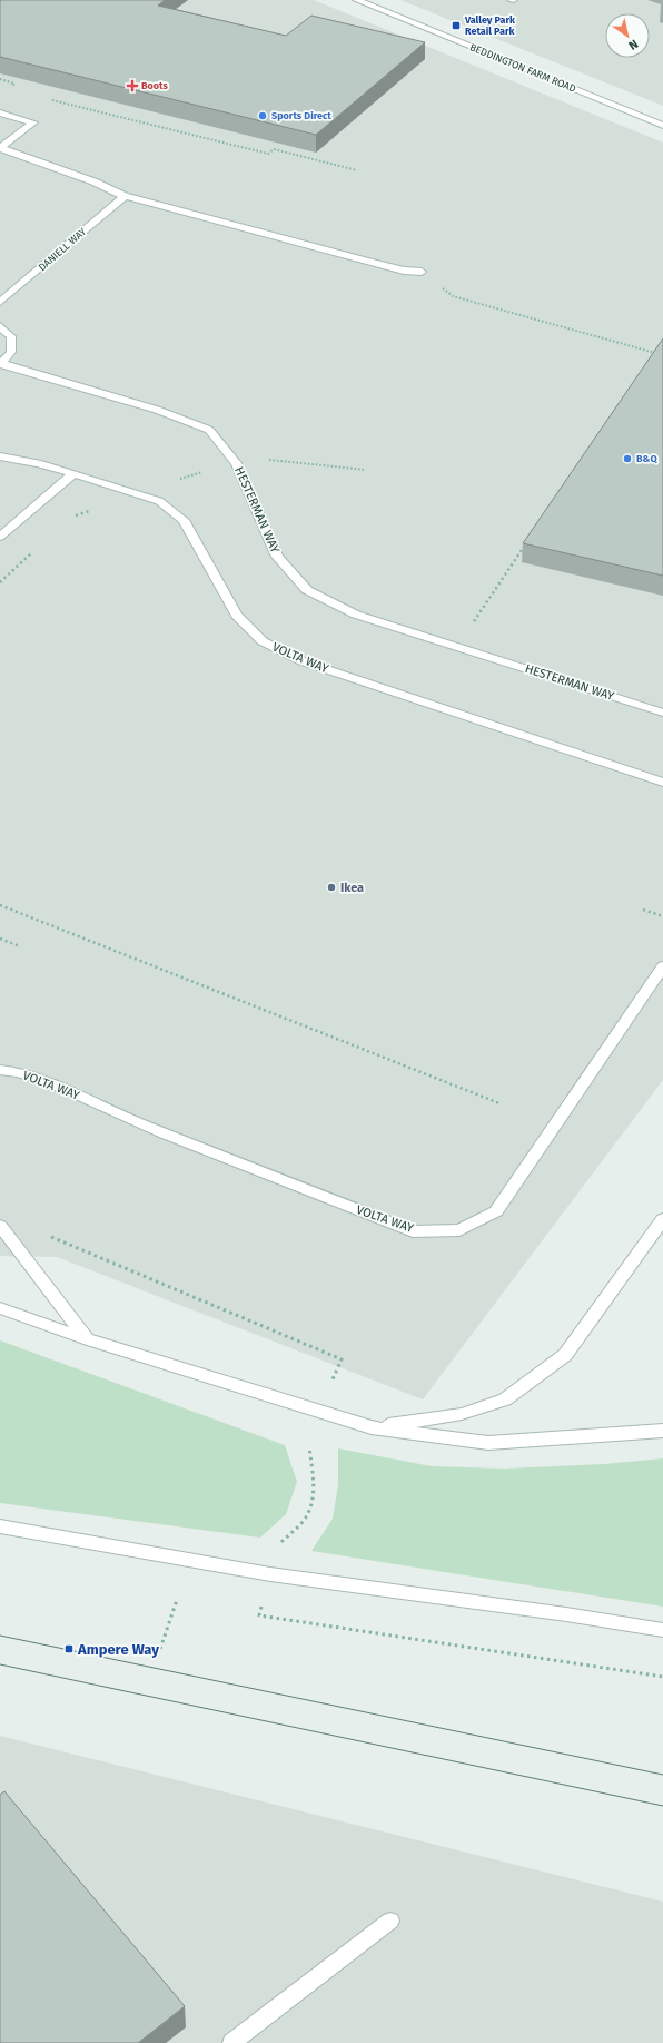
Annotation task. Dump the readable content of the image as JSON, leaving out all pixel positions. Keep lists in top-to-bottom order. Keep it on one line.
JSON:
{"streets":{"street":["BEDDINGTON FARM ROAD","DANIELL WAY","HESTERMAN WAY","VOLTA WAY"]},"places":{"transit":["Valley Park Retail Park","Ampere Way"],"health":["Boots"],"other":["Sports Direct","B&Q","Ikea"]},"north":"bottom right"}
